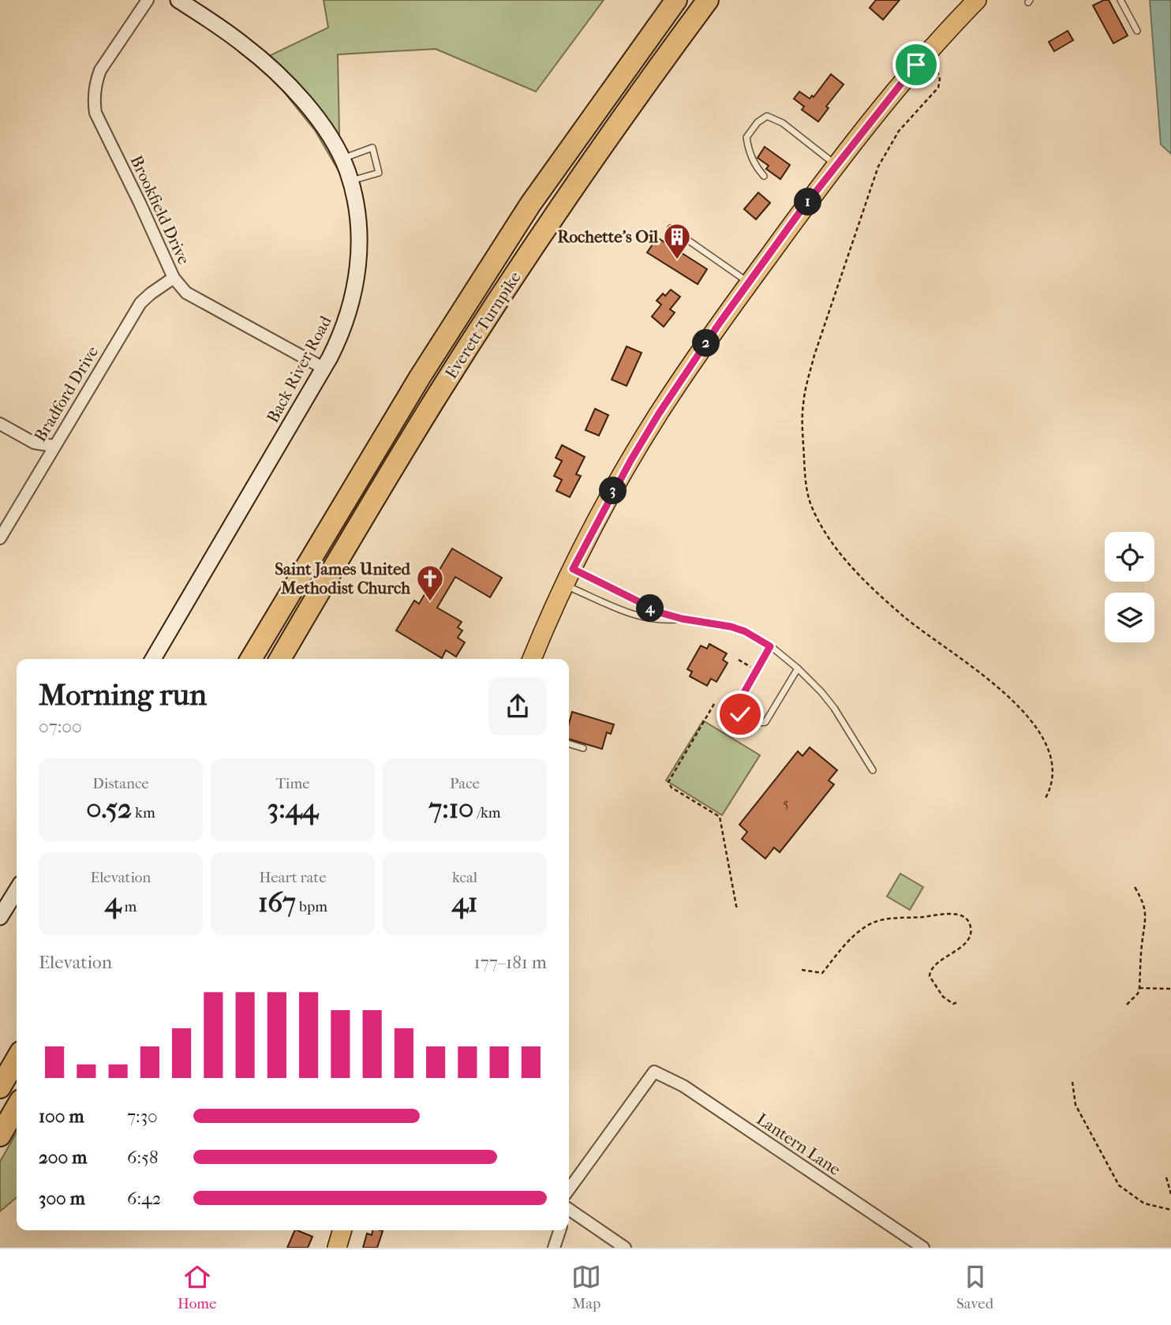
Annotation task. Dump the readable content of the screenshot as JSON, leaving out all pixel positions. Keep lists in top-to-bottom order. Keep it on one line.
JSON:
{"streets":{"highway":["Everett Turnpike"],"street":["Brookfield Drive","Back River Road","Bradford Drive","Lantern Lane"]},"crossings":[["Brookfield Drive","Back River Road"],["Brookfield Drive","Bradford Drive"]],"places":{"building":["Rochette's Oil"],"church":["Saint James United Methodist Church"]},"house_numbers":["5"],"page":{"pins":["1","2","3","4"],"heading":["Morning run","07:00"],"stats":[["Distance","0.52 km"],["Time","3:44"],["Pace","7:10 /km"],["Elevation","4 m"],["Heart rate","167 bpm"],["kcal","41"]],"chart":["Elevation","177–181 m"],"list":[{"name":"100 m","note":"7:30"},{"name":"200 m","note":"6:58"},{"name":"300 m","note":"6:42"}],"tabs":["Home","Map","Saved"]}}
